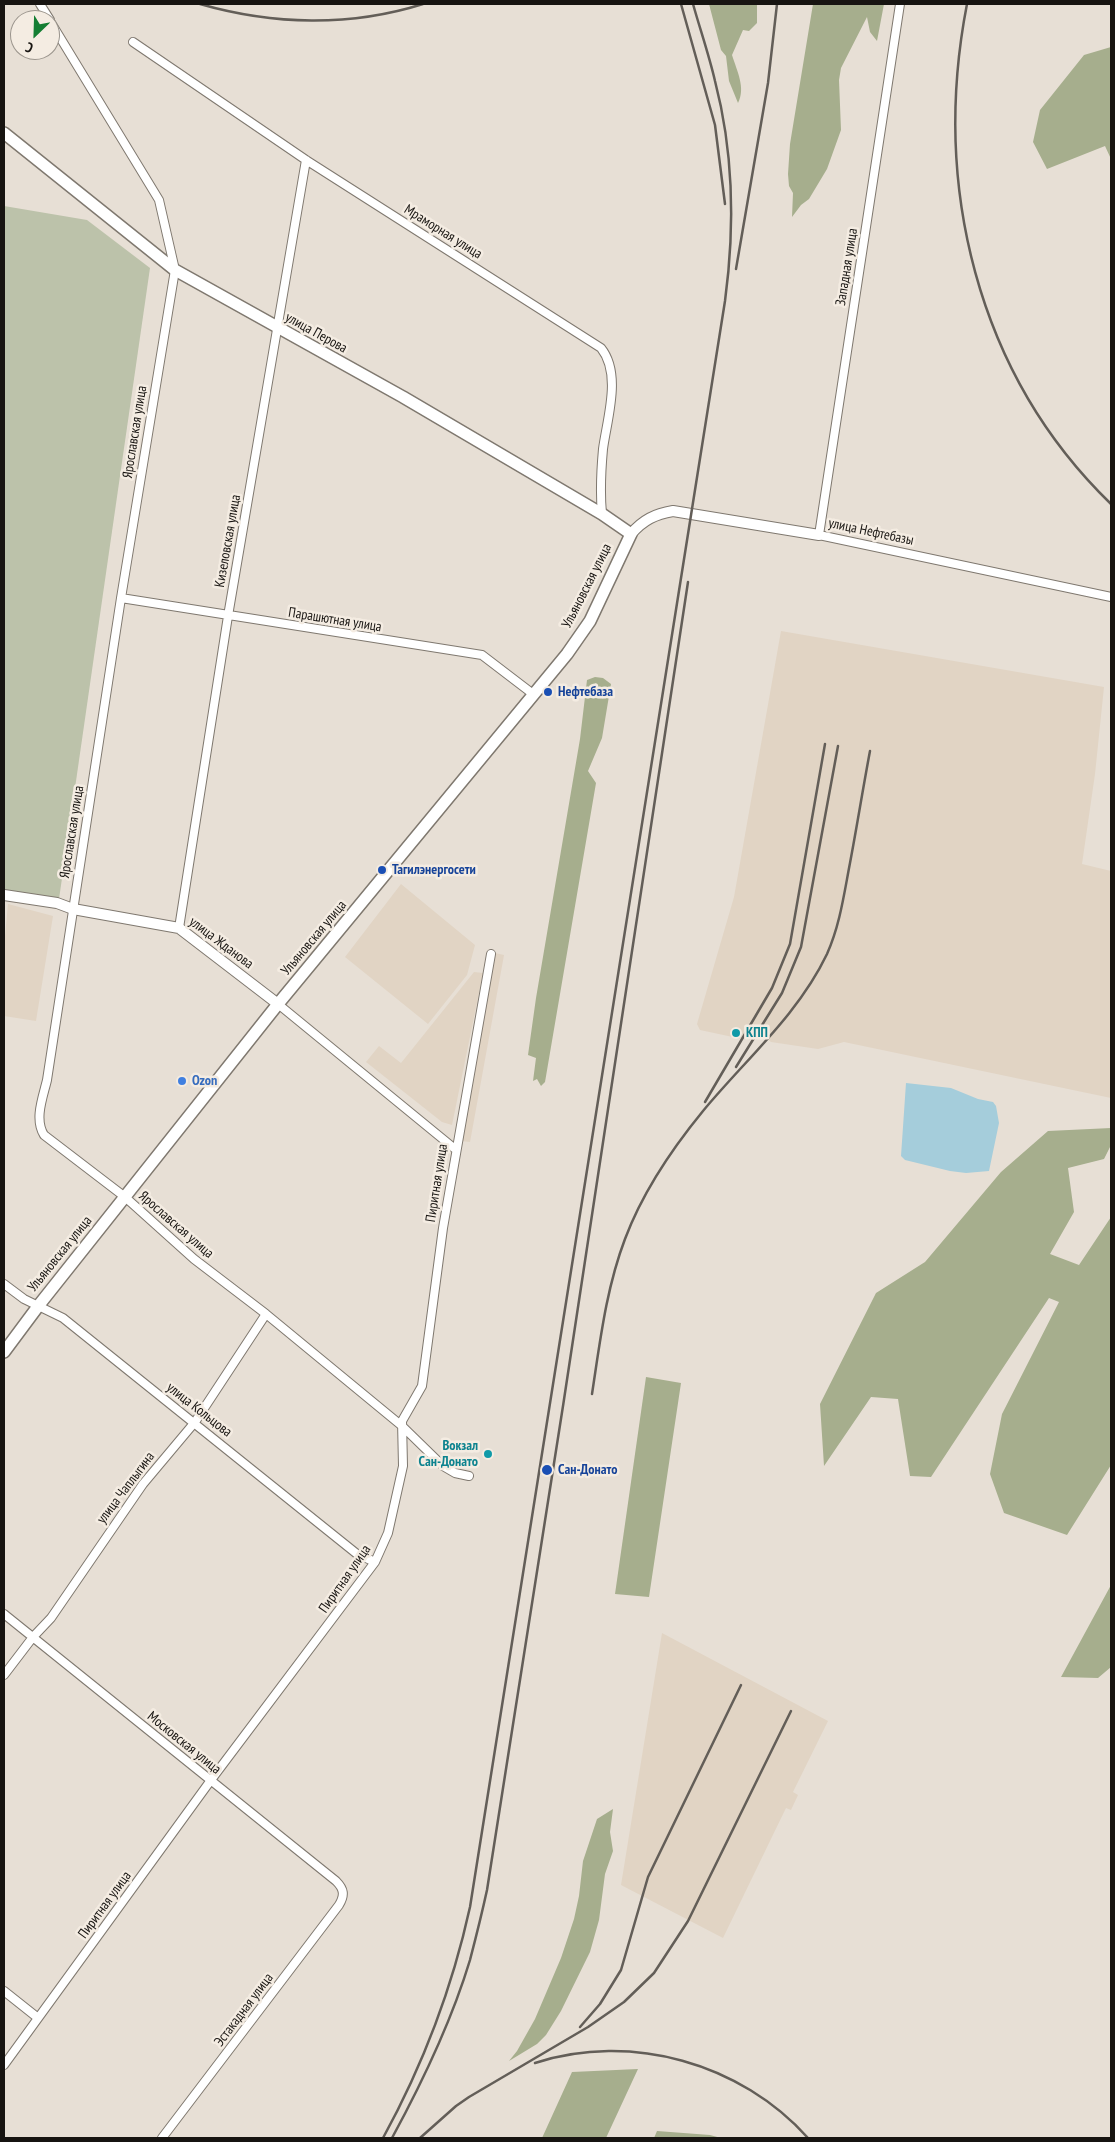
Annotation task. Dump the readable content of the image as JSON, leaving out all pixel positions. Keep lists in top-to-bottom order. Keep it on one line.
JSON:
{"streets":{"main road":["улица Перова","Ульяновская улица"],"street":["Мраморная улица","Западная улица","Ярославская улица","улица Нефтебазы","Кизеловская улица","Парашютная улица","улица Жданова","Пиритная улица","улица Кольцова","улица Чаплыгина","Московская улица","Эстакадная улица"]},"crossings":[["Мраморная улица","улица Перова"],["Мраморная улица","Кизеловская улица"],["Западная улица","улица Нефтебазы"],["улица Перова","Ярославская улица"],["улица Перова","улица Нефтебазы"],["улица Перова","Кизеловская улица"],["улица Перова","Ульяновская улица"],["Ярославская улица","Ульяновская улица"],["Ярославская улица","Парашютная улица"],["Ярославская улица","улица Жданова"],["Ярославская улица","Пиритная улица"],["Ярославская улица","улица Чаплыгина"],["улица Нефтебазы","Ульяновская улица"],["Кизеловская улица","Парашютная улица"],["Кизеловская улица","улица Жданова"],["Ульяновская улица","Парашютная улица"],["Ульяновская улица","улица Жданова"],["Ульяновская улица","улица Кольцова"],["улица Жданова","Пиритная улица"],["Пиритная улица","улица Кольцова"],["Пиритная улица","Московская улица"],["улица Кольцова","улица Чаплыгина"],["улица Чаплыгина","Московская улица"],["Московская улица","Эстакадная улица"]],"places":["Нефтебаза","Тагилэнергосети","КПП","Ozon","Вокзал Сан-Донато","Сан-Донато"],"north":"bottom left"}
